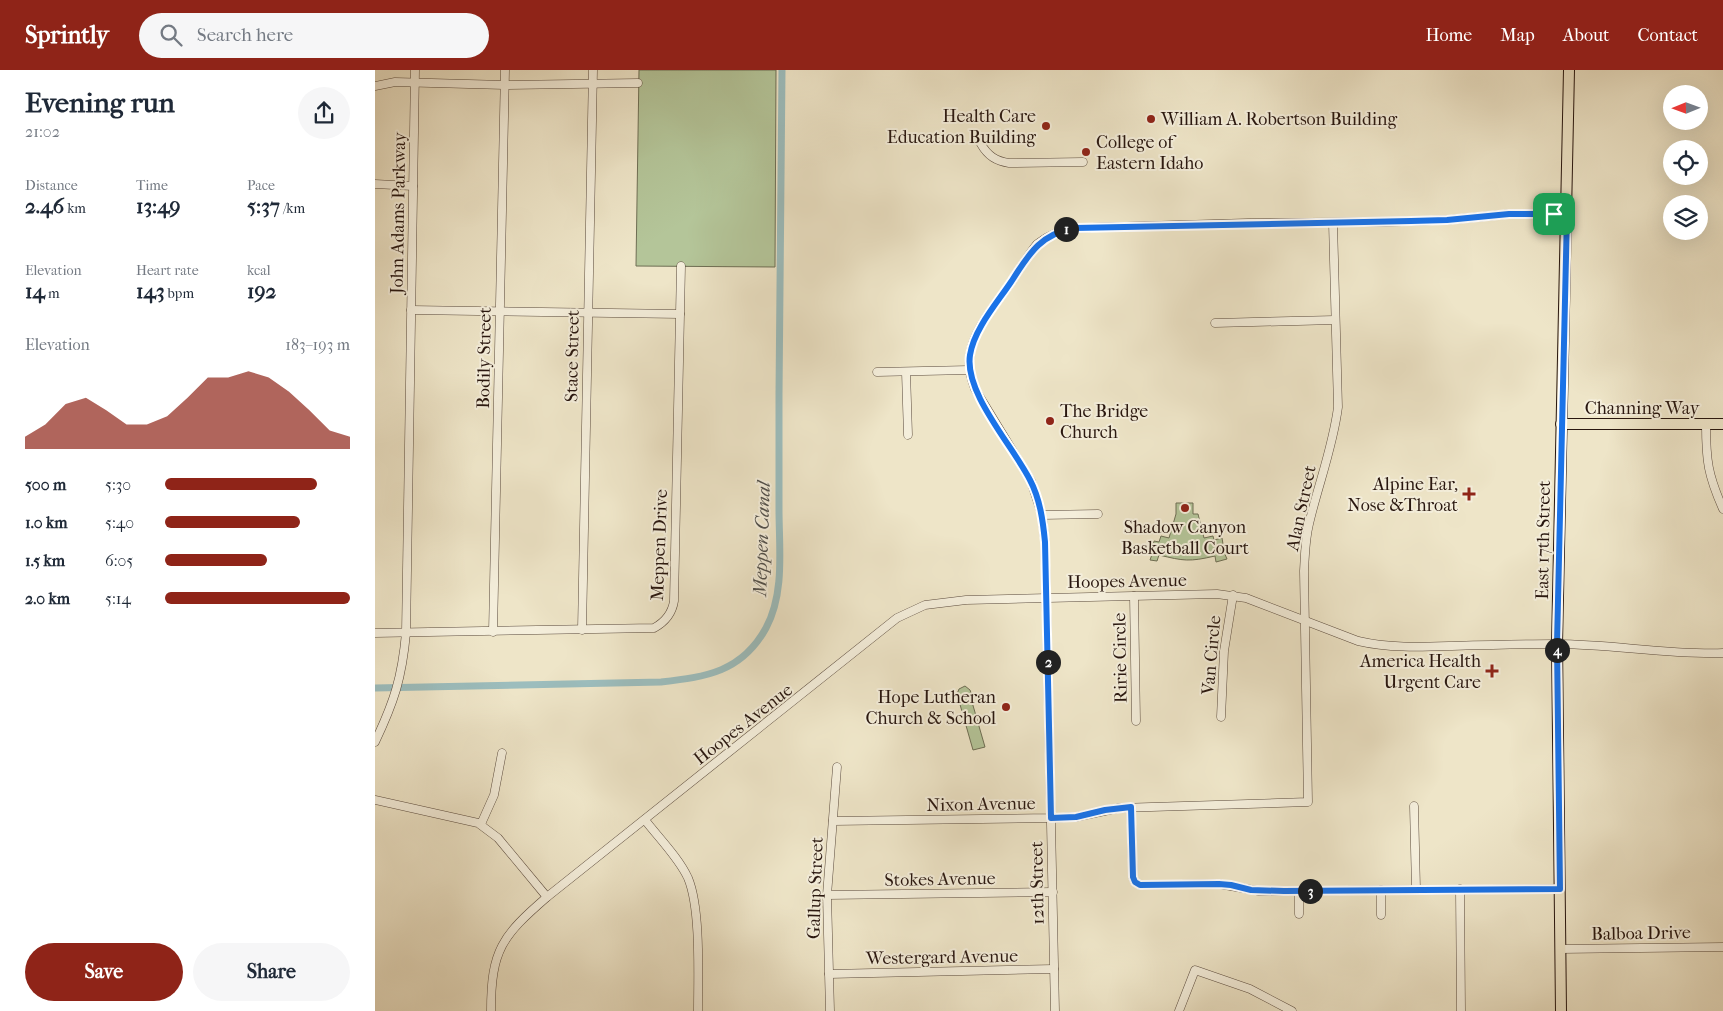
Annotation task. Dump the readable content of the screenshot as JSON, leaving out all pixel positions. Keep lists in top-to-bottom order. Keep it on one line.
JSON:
{"streets":{"main road":["Channing Way","East 17th Street"],"street":["John Adams Parkway","Stace Street","Bodily Street","Alan Street","Meppen Drive","Hoopes Avenue","Van Circle","Ririe Circle","Nixon Avenue","Stokes Avenue","12th Street","Gallup Street","Balboa Drive","Westergard Avenue"]},"crossings":[["John Adams Parkway","Meppen Drive"],["Stace Street","Meppen Drive"],["Bodily Street","Meppen Drive"],["Channing Way","East 17th Street"],["Alan Street","Hoopes Avenue"],["Alan Street","Nixon Avenue"],["East 17th Street","Hoopes Avenue"],["East 17th Street","Balboa Drive"],["Hoopes Avenue","Van Circle"],["Hoopes Avenue","Ririe Circle"],["Hoopes Avenue","12th Street"],["Nixon Avenue","12th Street"],["Nixon Avenue","Gallup Street"],["Stokes Avenue","12th Street"],["Stokes Avenue","Gallup Street"],["12th Street","Westergard Avenue"],["Gallup Street","Westergard Avenue"]],"water":["Meppen Canal"],"places":{"other":["William A. Robertson Building","Health Care Education Building","College of Eastern Idaho","The Bridge Church","Shadow Canyon Basketball Court","Hope Lutheran Church & School"],"health":["Alpine Ear, Nose &Throat","America Health Urgent Care"]},"north":"left","page":{"header":"Sprintly","search":"Search here","nav":["Home","Map","About","Contact"],"heading":["Evening run","21:02"],"stats":[["Distance","2.46 km"],["Time","13:49"],["Pace","5:37 /km"],["Elevation","14 m"],["Heart rate","143 bpm"],["kcal","192"]],"pins":["1","4","2","3"],"chart":["Elevation","183–193 m"],"list":[{"name":"500 m","note":"5:30"},{"name":"1.0 km","note":"5:40"},{"name":"1.5 km","note":"6:05"},{"name":"2.0 km","note":"5:14"}],"buttons":["Save","Share"]}}
